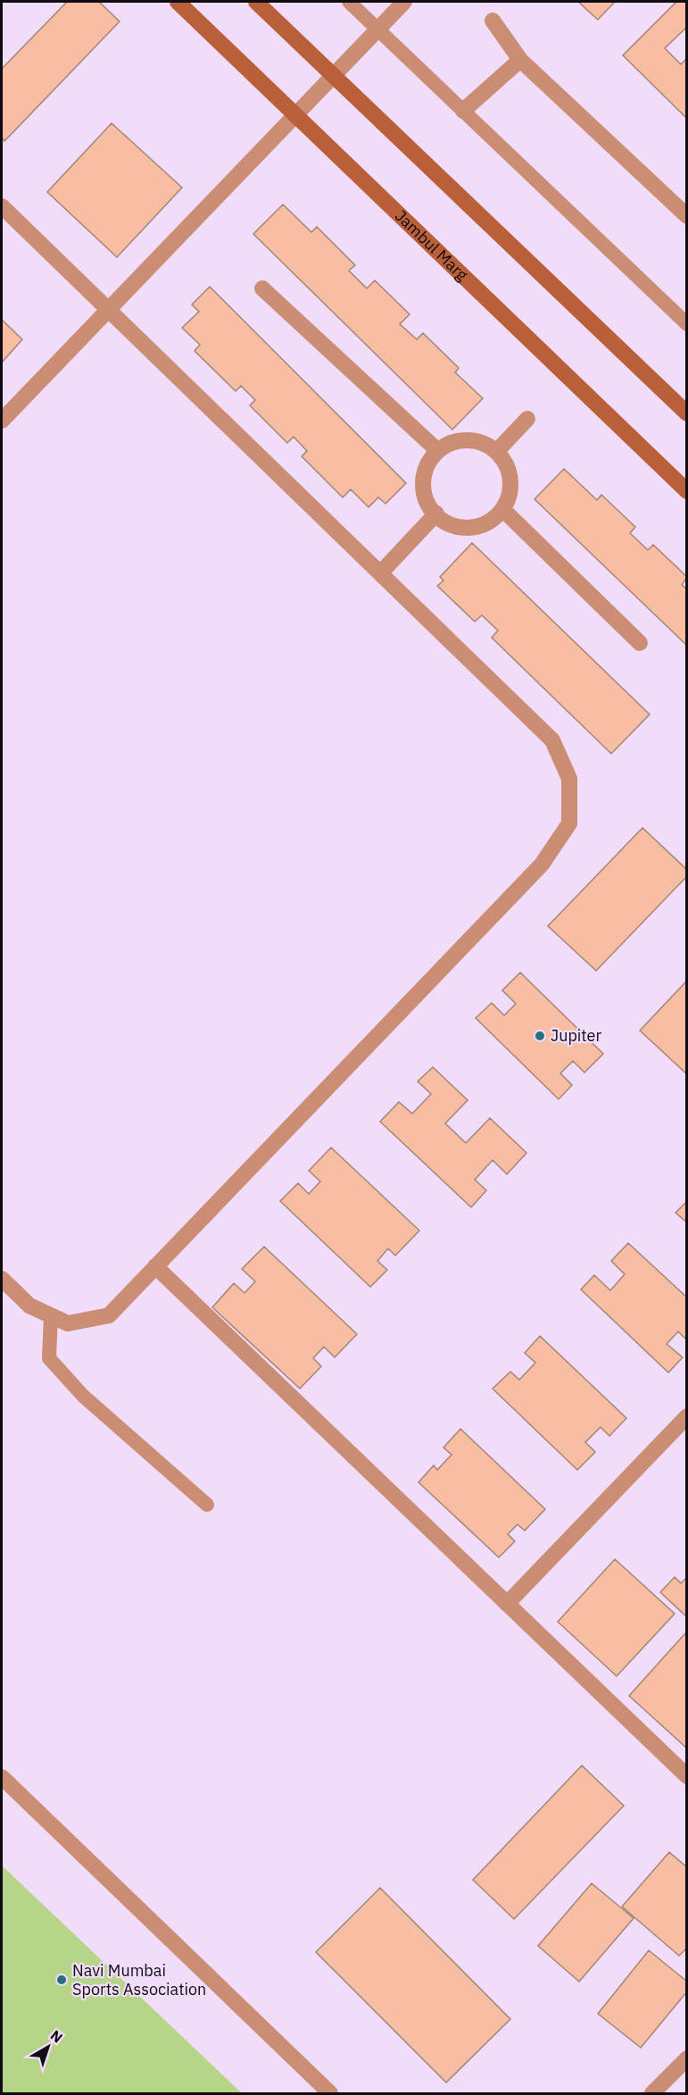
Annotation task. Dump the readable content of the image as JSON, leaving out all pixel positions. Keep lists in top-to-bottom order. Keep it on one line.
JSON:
{"streets":{"main road":["Jambul Marg"]},"places":["Jupiter","Navi Mumbai Sports Association"],"north":"top right"}
